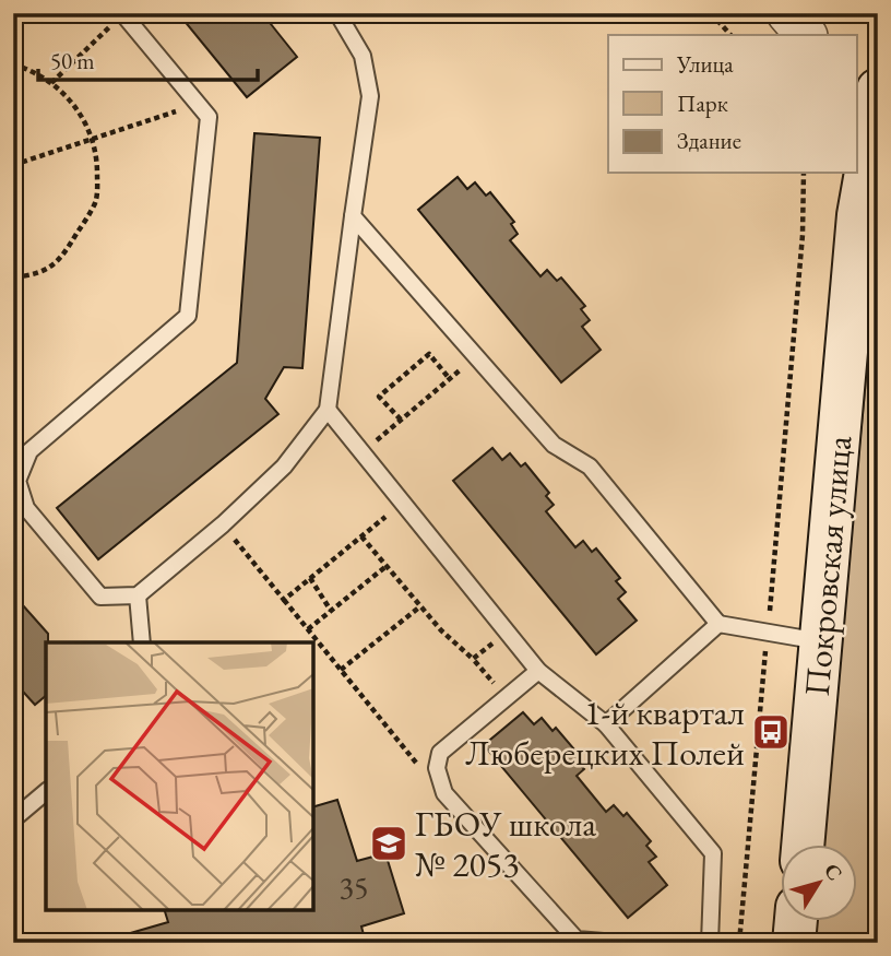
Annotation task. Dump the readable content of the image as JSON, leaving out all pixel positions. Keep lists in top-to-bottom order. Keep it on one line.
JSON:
{"streets":{"main road":["Покровская улица"]},"places":{"bus stop":["1-й квартал Люберецких Полей"],"school or university":["ГБОУ школа № 2053"]},"house_numbers":["35"],"legend":["Улица","Парк","Здание"],"scale_bar":"50 m","north":"top right"}
